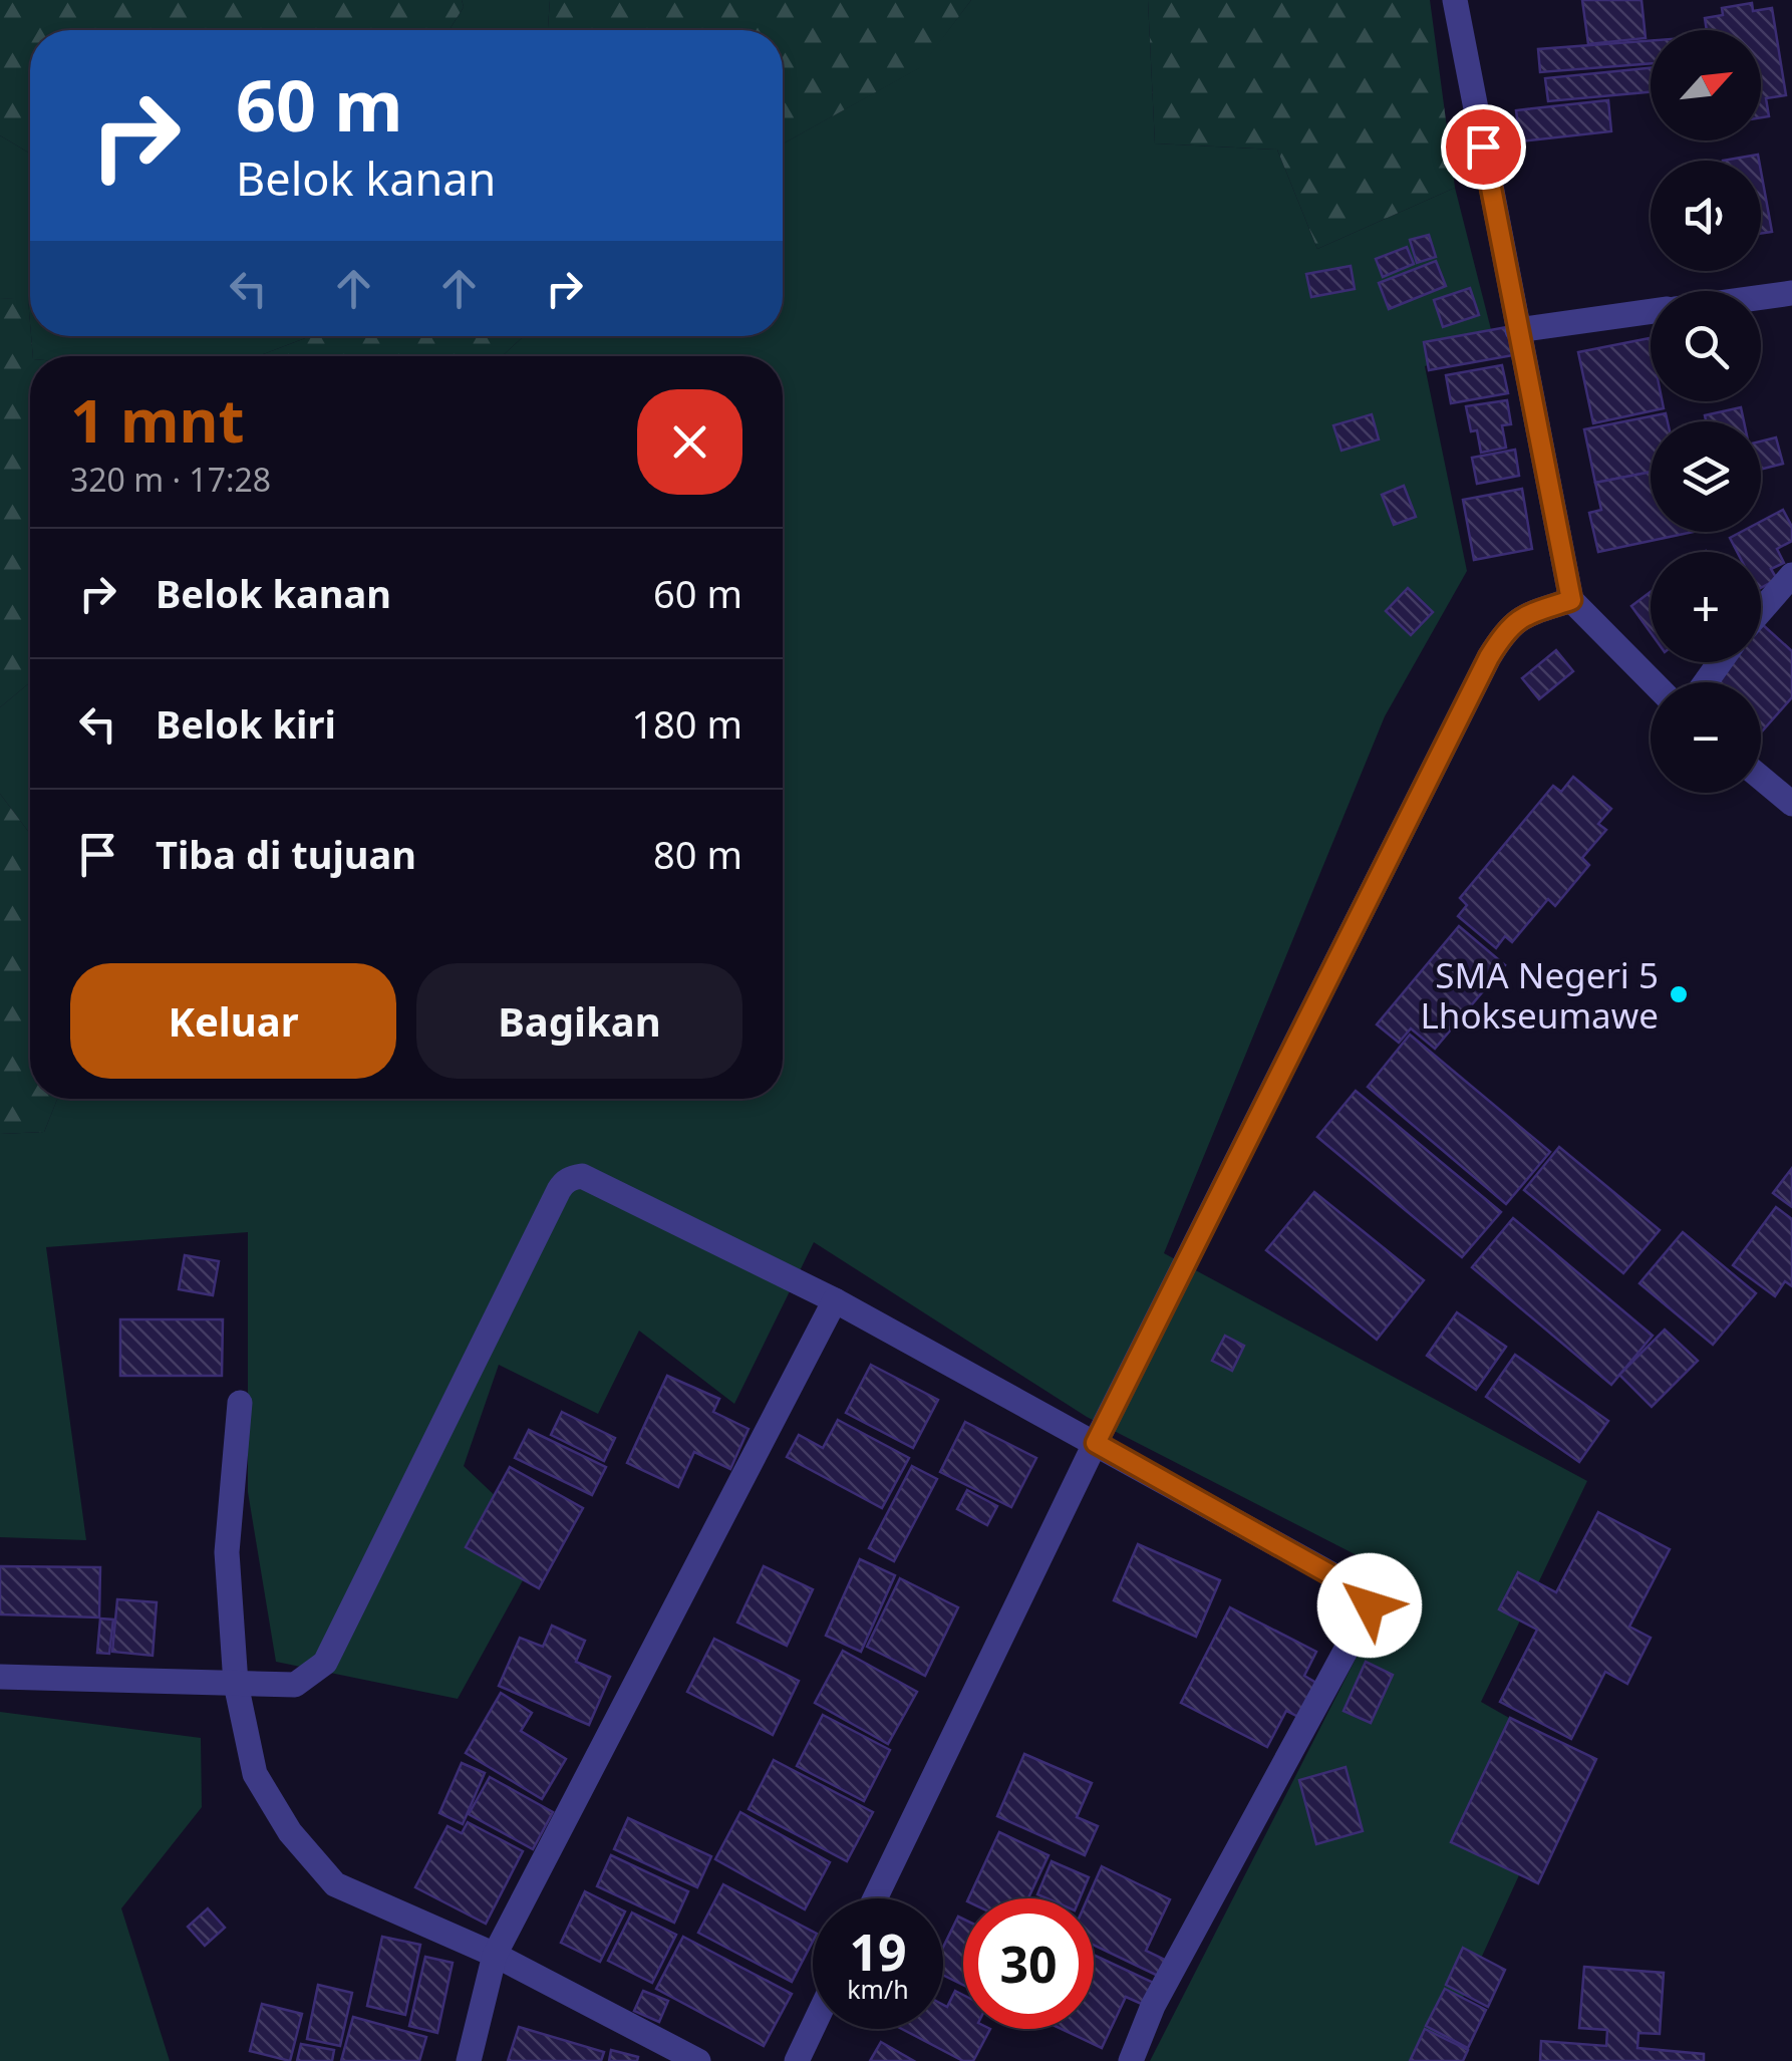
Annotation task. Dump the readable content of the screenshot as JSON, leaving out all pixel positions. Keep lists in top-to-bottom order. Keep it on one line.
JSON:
{"places":["SMA Negeri 5 Lhokseumawe"],"north":"top right","page":{"map_buttons":["+","−"],"turn":["60 m","Belok kanan"],"heading":["1 mnt","320 m · 17:28"],"list":[{"name":"Belok kanan","value":"60 m"},{"name":"Belok kiri","value":"180 m"},{"name":"Tiba di tujuan","value":"80 m"}],"buttons":["Keluar","Bagikan"],"speed":"19 km/h","limit":"30"}}
